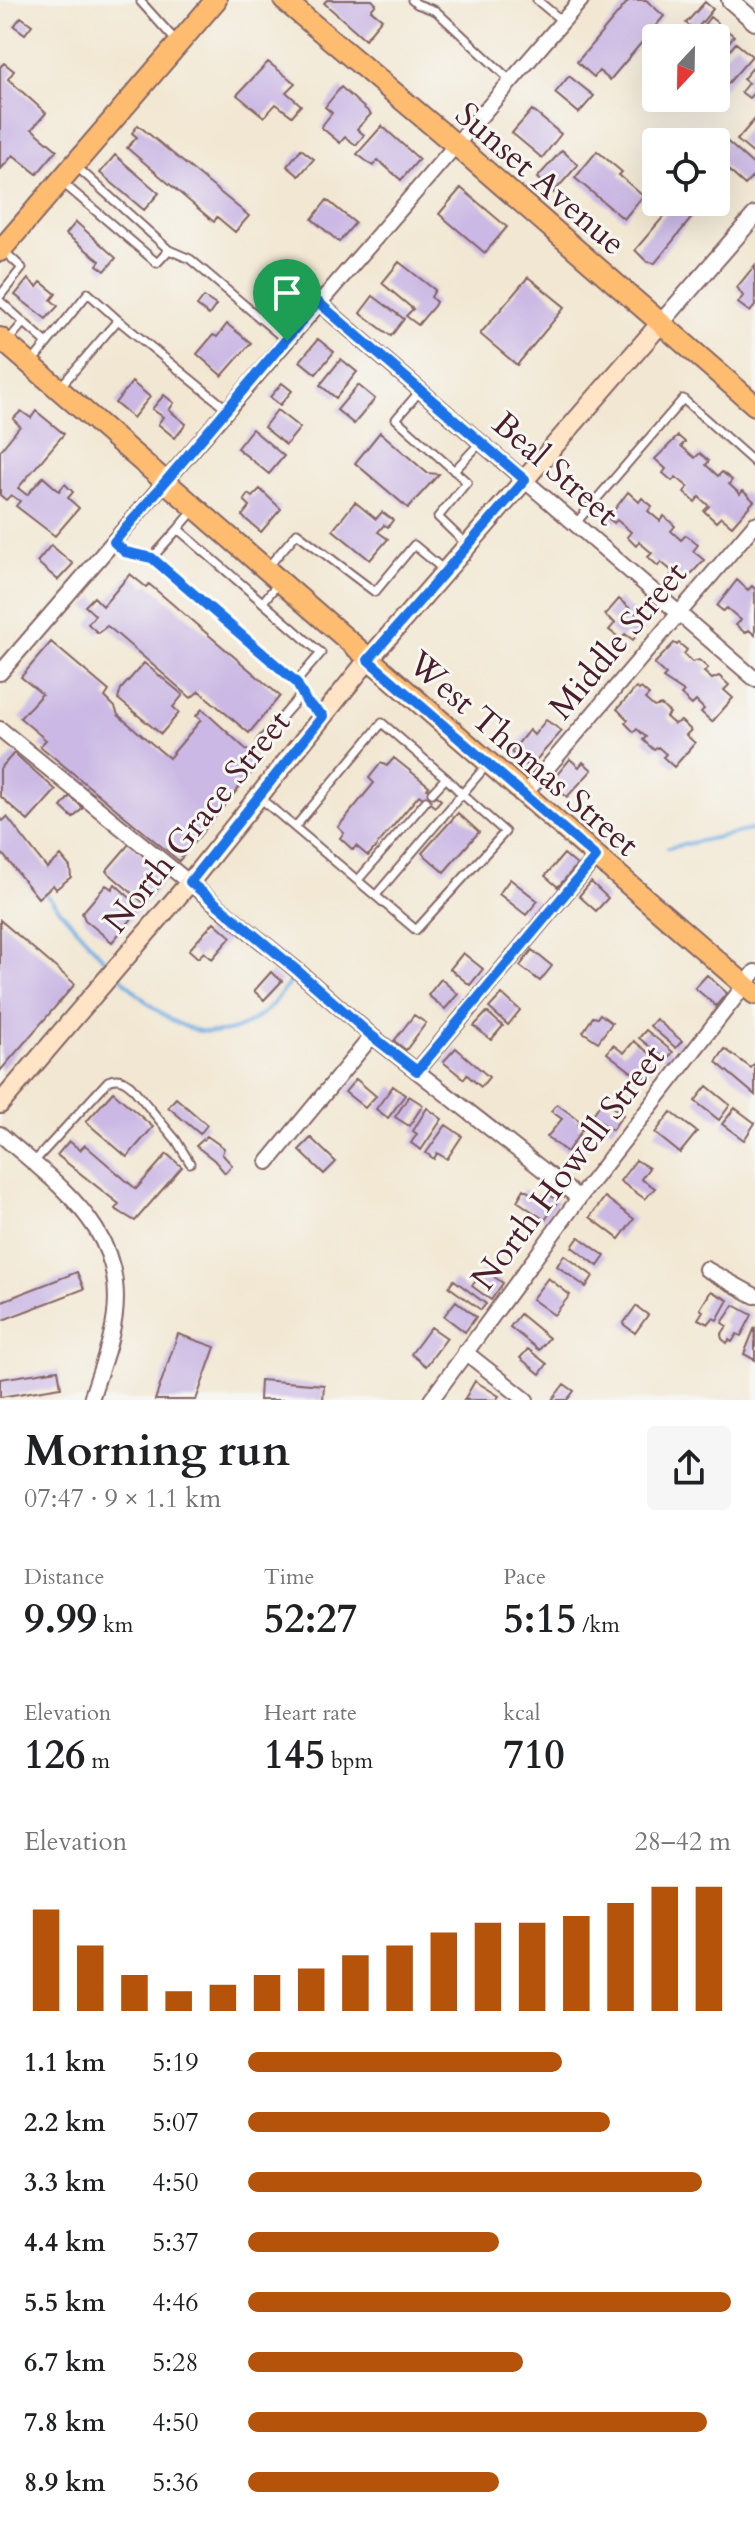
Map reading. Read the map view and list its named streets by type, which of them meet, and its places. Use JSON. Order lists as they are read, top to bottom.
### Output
{
  "streets": {
    "main road": ["Sunset Avenue", "West Thomas Street", "North Grace Street"],
    "street": ["Beal Street", "Middle Street", "North Howell Street"]
  },
  "crossings": [
    ["Sunset Avenue", "North Grace Street"],
    ["Beal Street", "Middle Street"],
    ["Beal Street", "North Grace Street"],
    ["Middle Street", "West Thomas Street"],
    ["West Thomas Street", "North Grace Street"],
    ["West Thomas Street", "North Howell Street"]
  ],
  "north": "bottom",
  "page": {
    "heading": ["Morning run", "07:47 · 9 × 1.1 km"],
    "stats": [
      ["Distance", "9.99 km"],
      ["Time", "52:27"],
      ["Pace", "5:15 /km"],
      ["Elevation", "126 m"],
      ["Heart rate", "145 bpm"],
      ["kcal", "710"]
    ],
    "chart": ["Elevation", "28–42 m"],
    "list": [
      {
        "name": "1.1 km",
        "note": "5:19"
      },
      {
        "name": "2.2 km",
        "note": "5:07"
      },
      {
        "name": "3.3 km",
        "note": "4:50"
      },
      {
        "name": "4.4 km",
        "note": "5:37"
      },
      {
        "name": "5.5 km",
        "note": "4:46"
      },
      {
        "name": "6.7 km",
        "note": "5:28"
      },
      {
        "name": "7.8 km",
        "note": "4:50"
      },
      {
        "name": "8.9 km",
        "note": "5:36"
      }
    ]
  }
}
